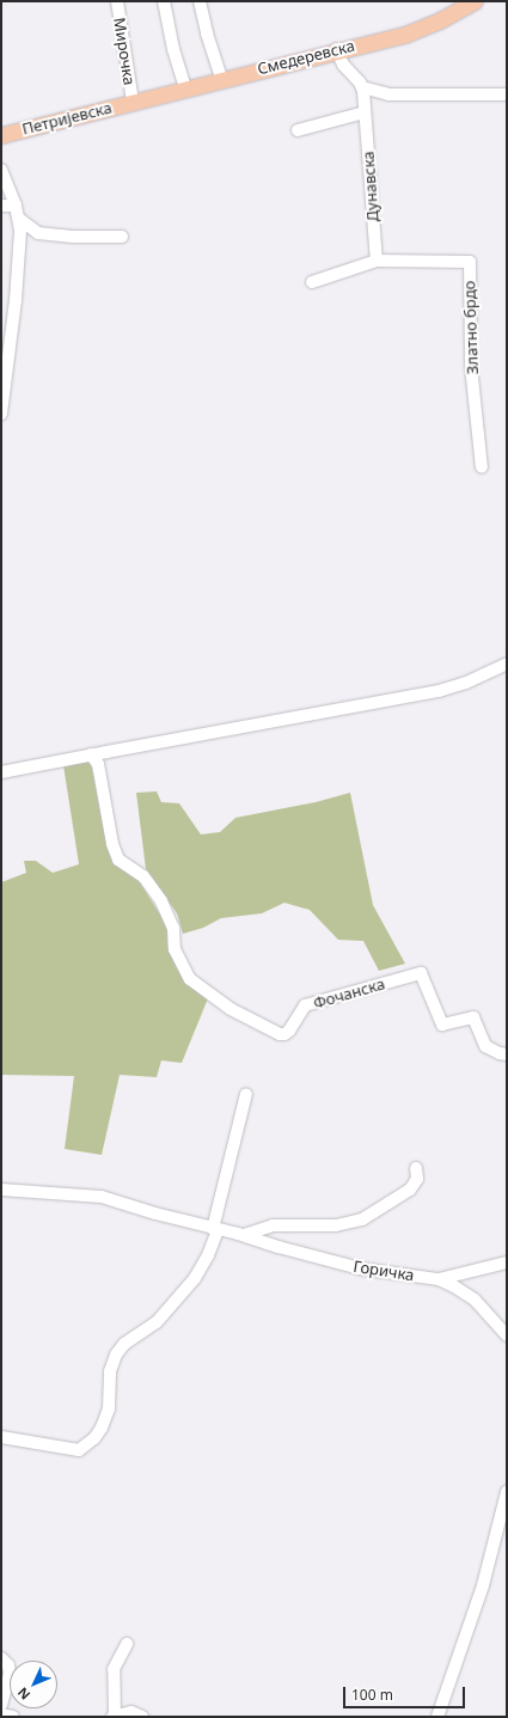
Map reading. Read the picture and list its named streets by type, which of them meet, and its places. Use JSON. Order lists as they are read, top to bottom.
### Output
{
  "streets": {
    "main road": ["Смедеревска", "Петријевска"],
    "street": [
      "Мирочка",
      "Дунавска",
      "Златно брдо",
      "Фочанска",
      "Горичка"
    ]
  },
  "crossings": [
    ["Мирочка", "Смедеревска"],
    ["Мирочка", "Петријевска"],
    ["Смедеревска", "Петријевска"],
    ["Дунавска", "Златно брдо"]
  ],
  "scale_bar": "100 m",
  "north": "bottom left"
}
